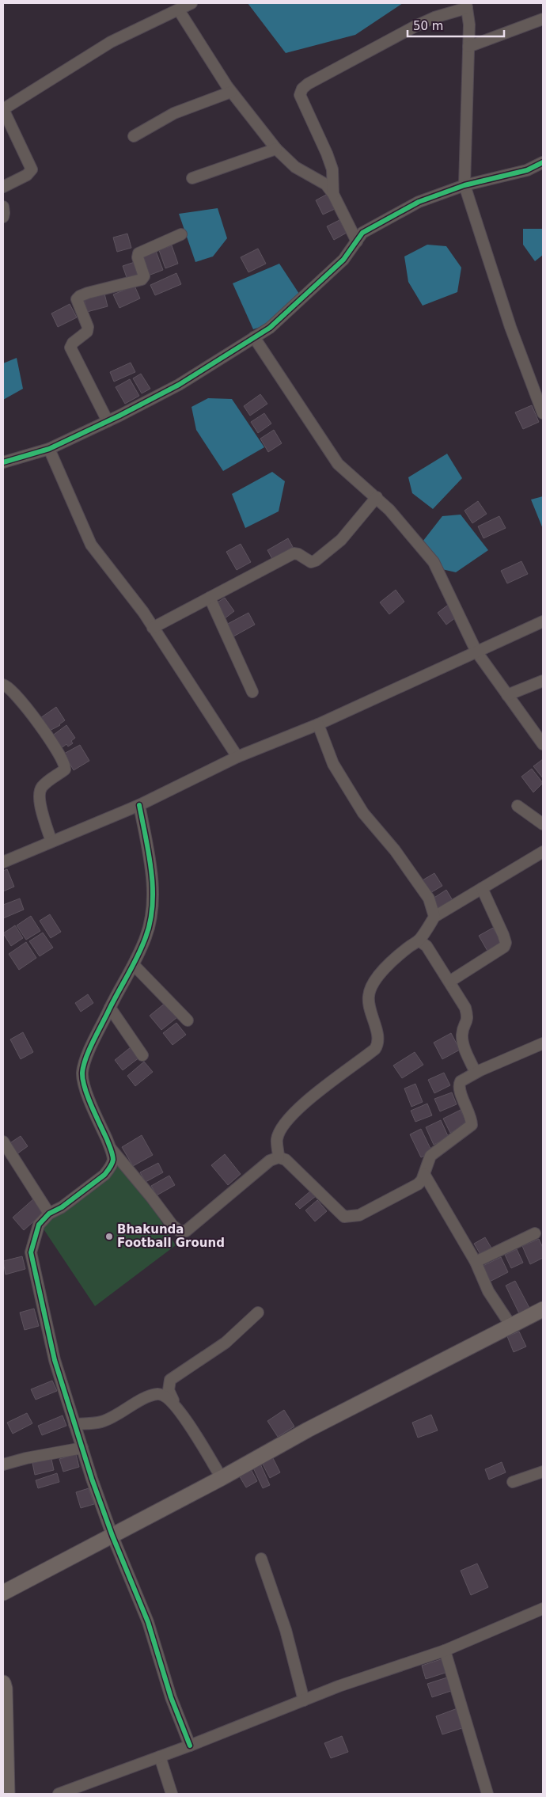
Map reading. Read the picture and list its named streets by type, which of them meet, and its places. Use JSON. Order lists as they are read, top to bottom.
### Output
{
  "places": ["Bhakunda Football Ground"],
  "scale_bar": "50 m"
}
